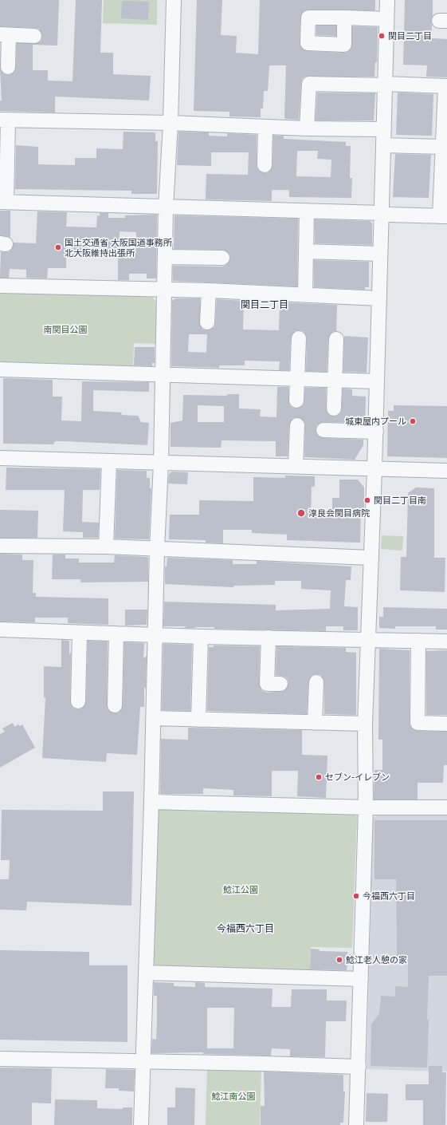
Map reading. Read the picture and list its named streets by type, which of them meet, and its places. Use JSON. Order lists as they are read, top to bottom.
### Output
{
  "districts": ["関目二丁目", "今福西六丁目"],
  "parks": ["南関目公園", "鯰江公園", "鯰江南公園"],
  "places": [
    "関目二丁目",
    "国土交通省 大阪国道事務所 北大阪維持出張所",
    "城東屋内プール",
    "関目二丁目南",
    "淳良会関目病院",
    "セブン-イレブン",
    "今福西六丁目",
    "鯰江老人憩の家"
  ]
}
